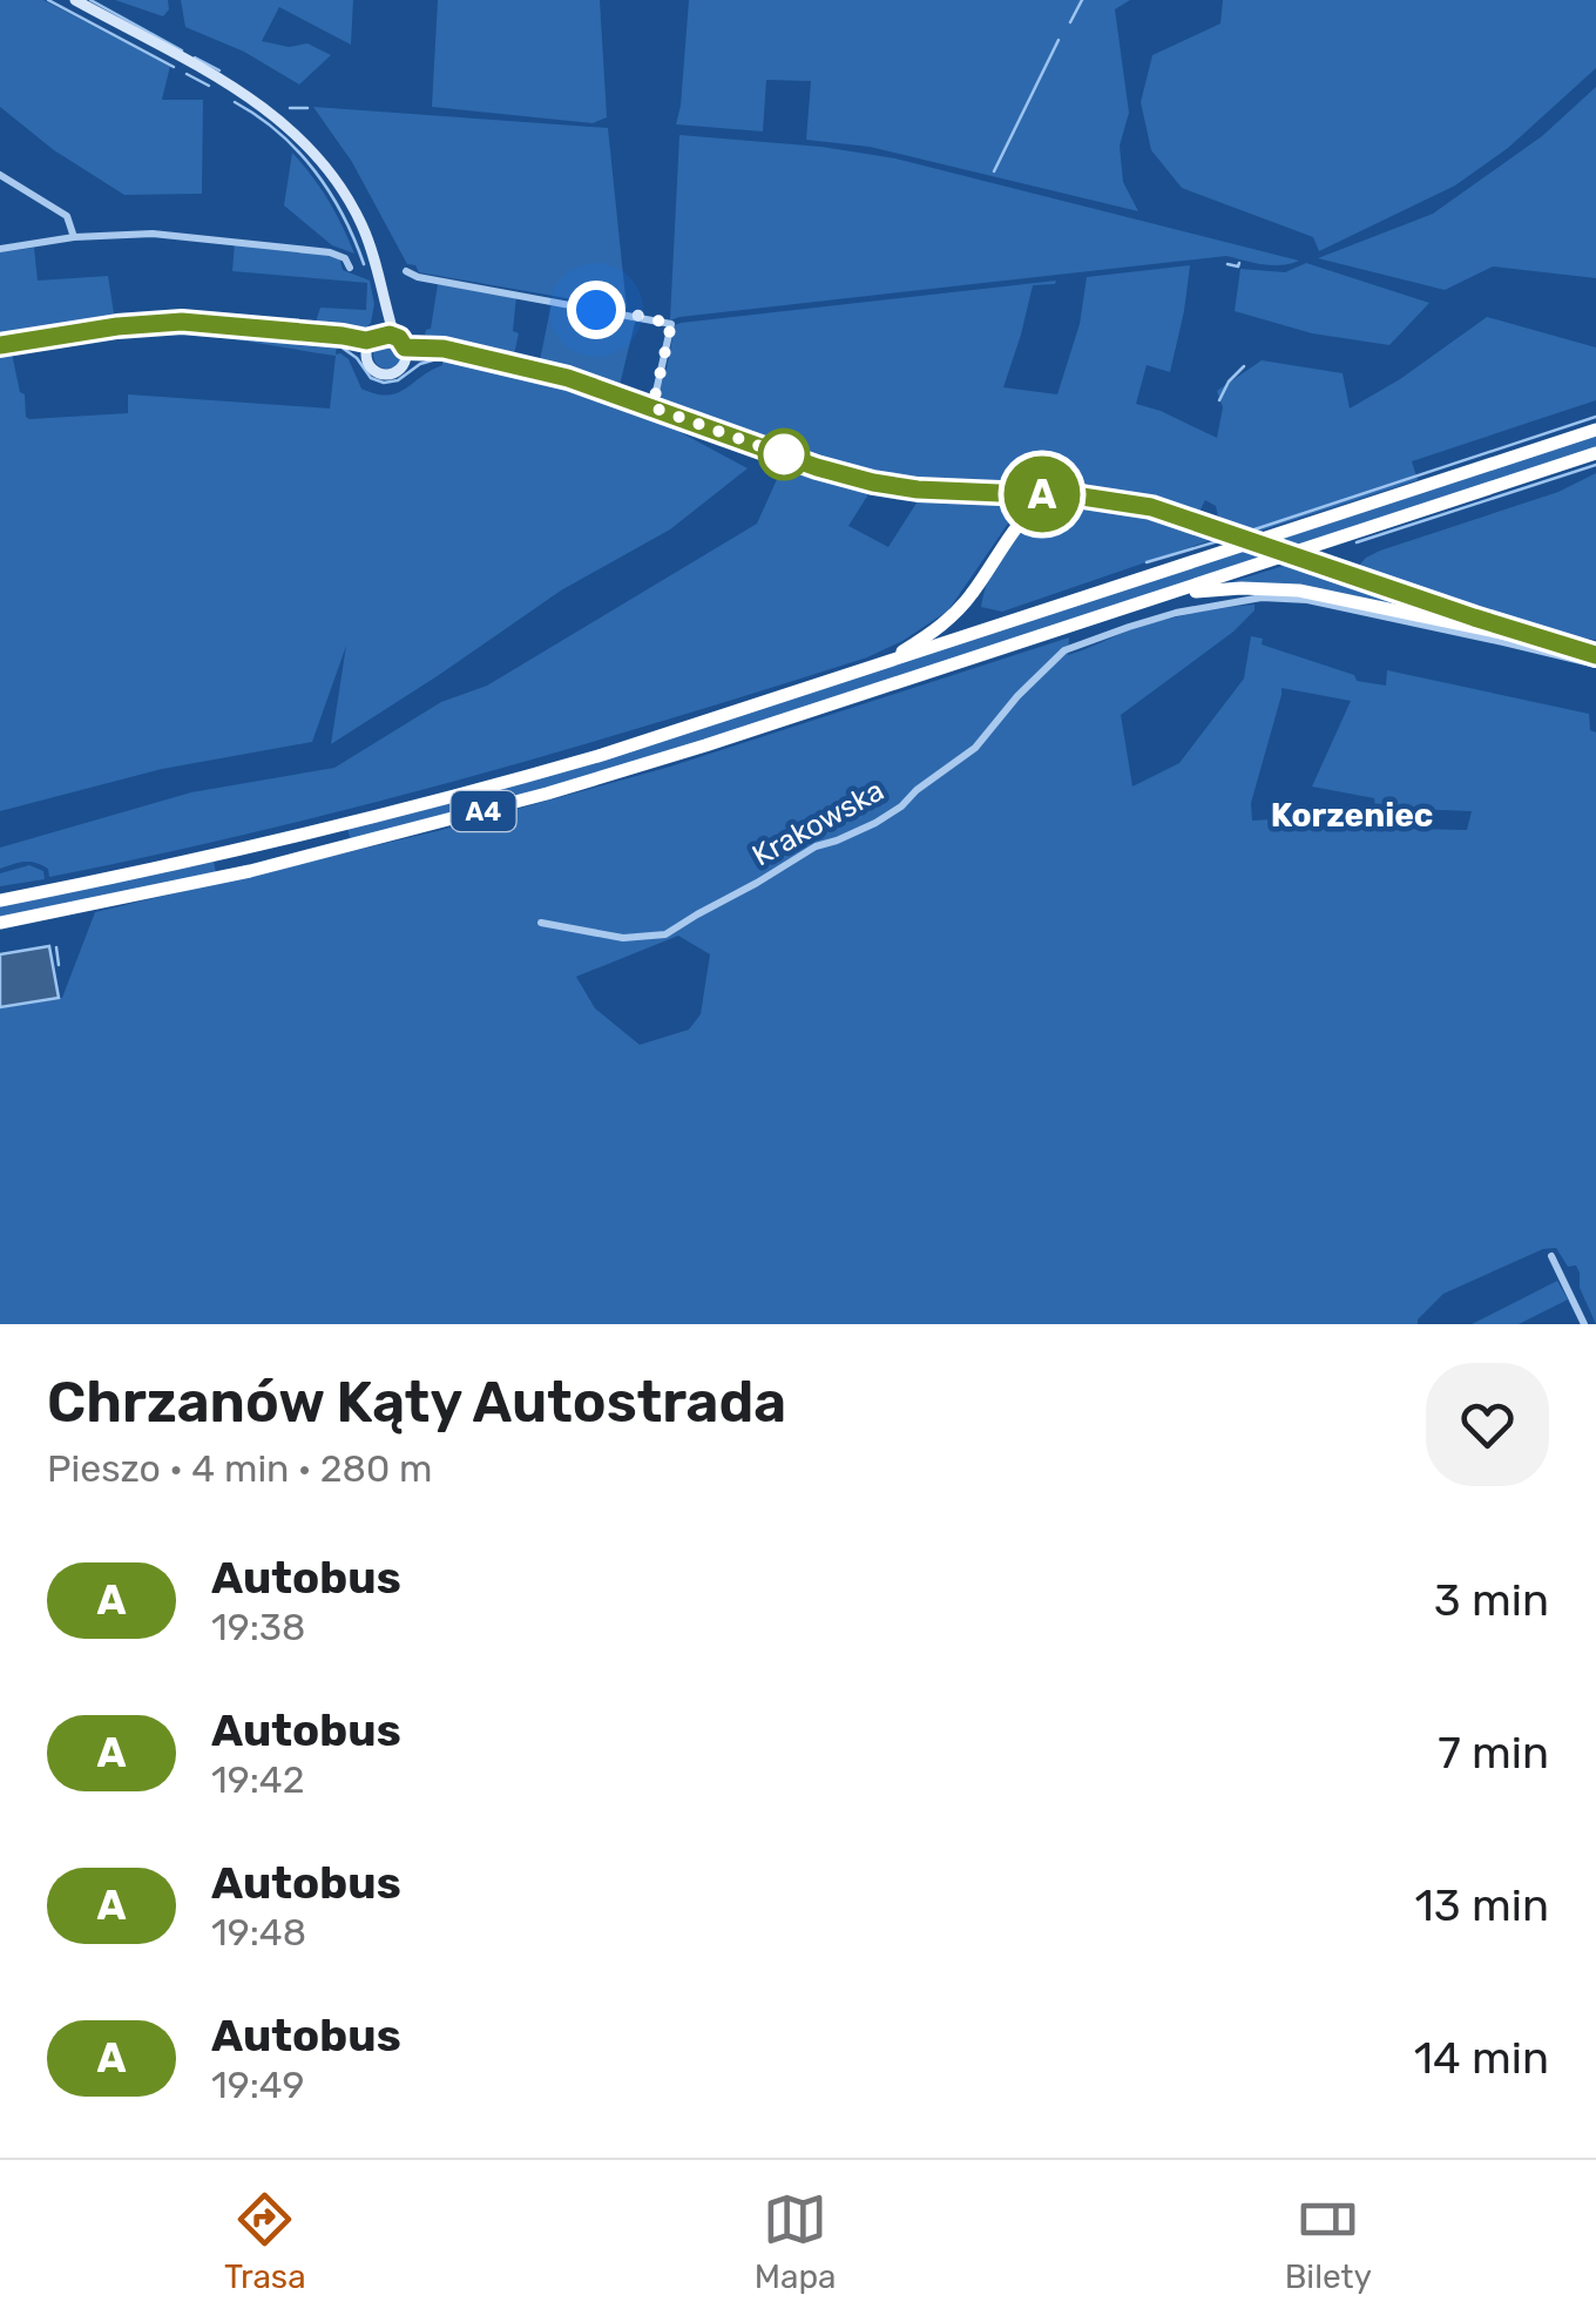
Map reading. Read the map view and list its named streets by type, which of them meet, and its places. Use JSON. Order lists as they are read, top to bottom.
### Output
{
  "streets": {
    "highway": ["A4"],
    "street": ["Krakowska"]
  },
  "districts": ["Korzeniec"],
  "lines": ["bus line A"],
  "page": {
    "on_map": "A",
    "heading": ["Chrzanów Kąty Autostrada", "Pieszo · 4 min · 280 m"],
    "list": [
      {
        "mark": "A",
        "name": "Autobus",
        "note": "19:38",
        "value": "3 min"
      },
      {
        "mark": "A",
        "name": "Autobus",
        "note": "19:42",
        "value": "7 min"
      },
      {
        "mark": "A",
        "name": "Autobus",
        "note": "19:48",
        "value": "13 min"
      },
      {
        "mark": "A",
        "name": "Autobus",
        "note": "19:49",
        "value": "14 min"
      }
    ],
    "tabs": ["Trasa", "Mapa", "Bilety"]
  }
}
